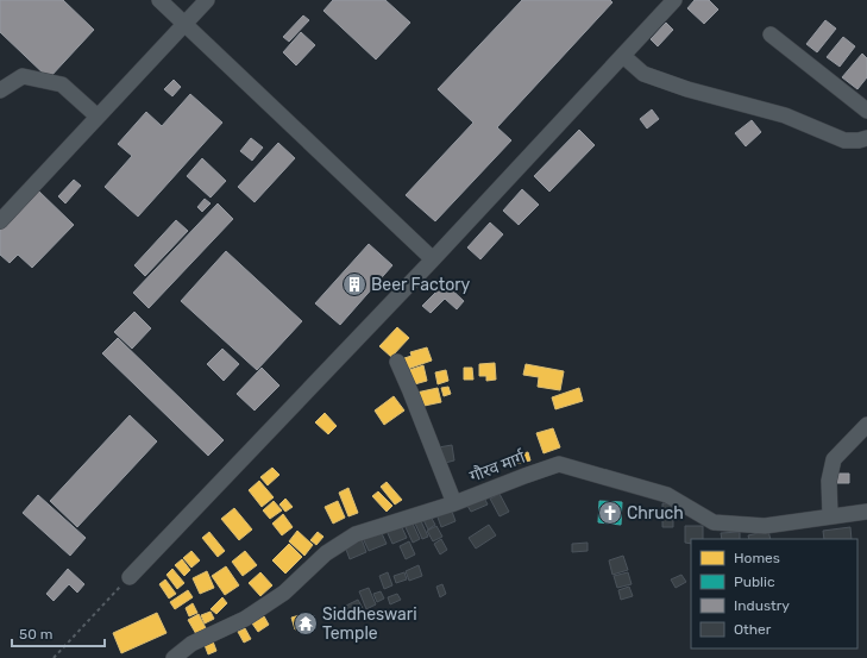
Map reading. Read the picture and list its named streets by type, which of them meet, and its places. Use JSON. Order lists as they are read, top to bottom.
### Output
{
  "streets": {
    "street": ["गौरव मार्ग"]
  },
  "places": {
    "building": ["Beer Factory"],
    "church": ["Chruch"],
    "temple": ["Siddheswari Temple"]
  },
  "legend": [
    "Homes",
    "Public",
    "Industry",
    "Other"
  ],
  "scale_bar": "50 m"
}
